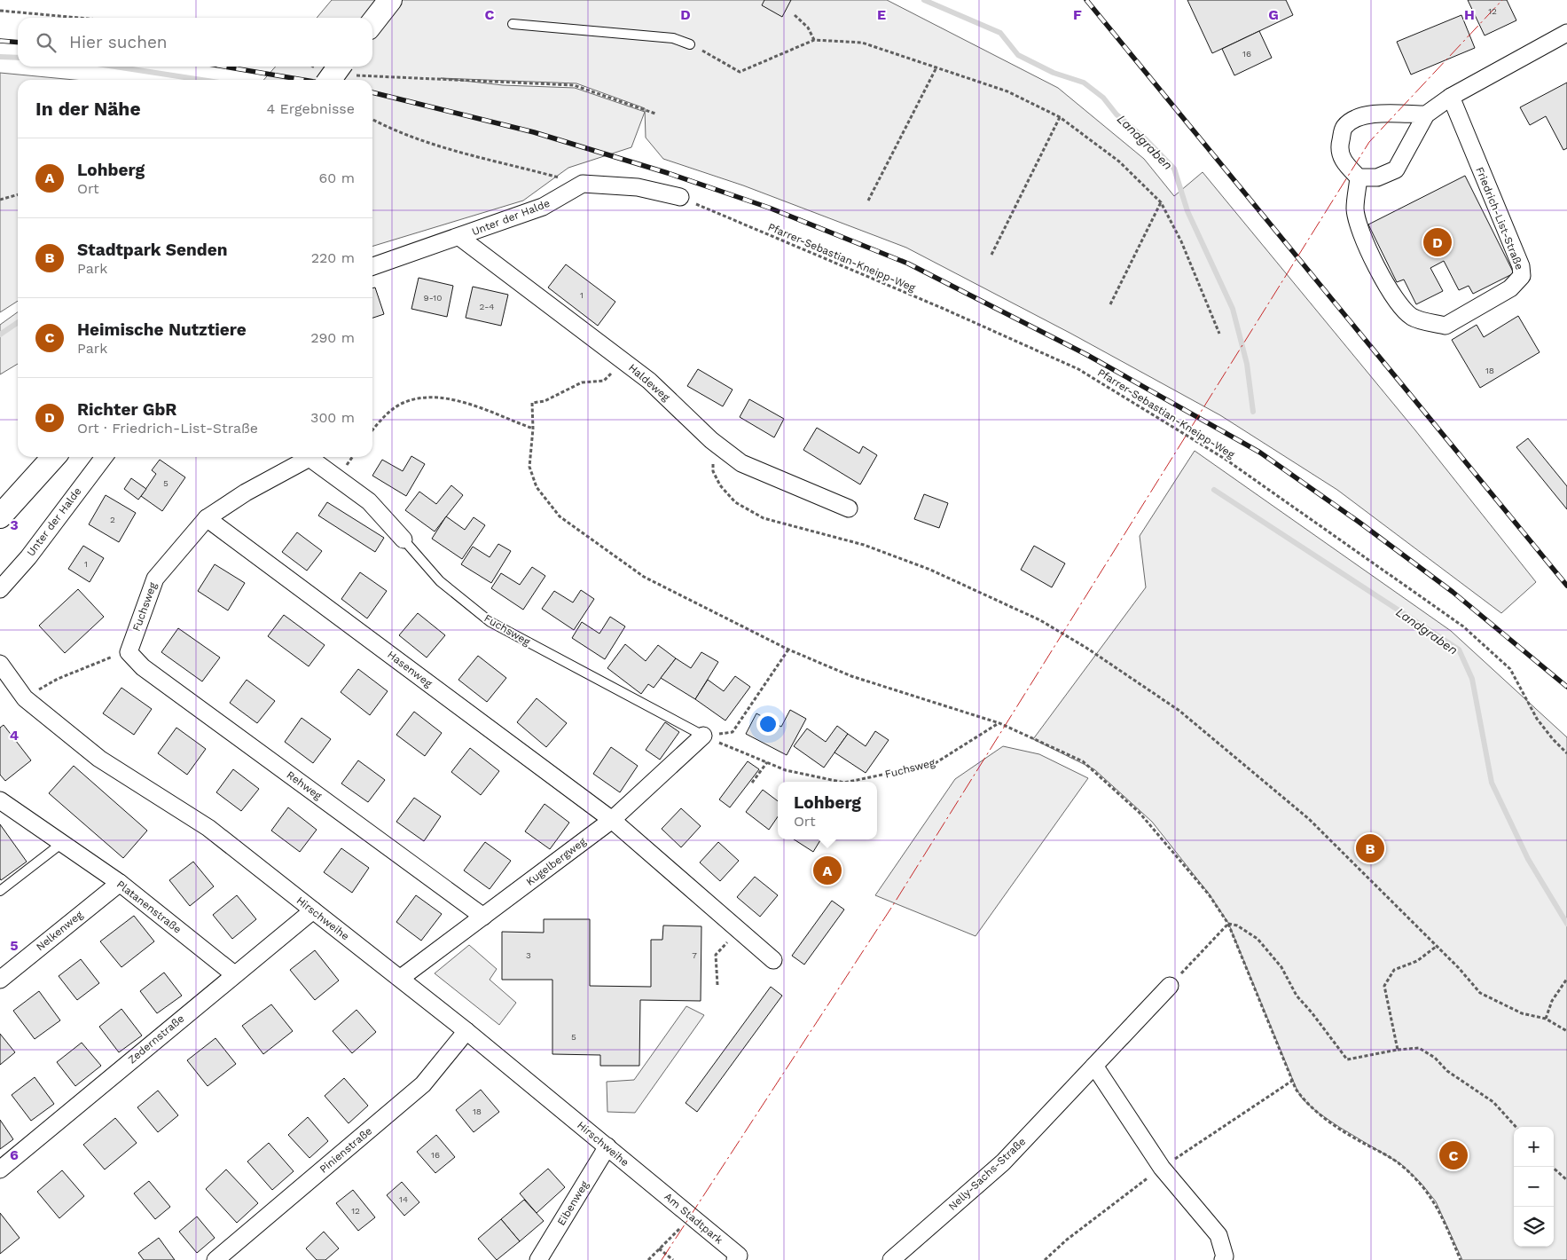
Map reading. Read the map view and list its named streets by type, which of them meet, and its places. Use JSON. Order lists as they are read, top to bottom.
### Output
{
  "streets": {
    "street": [
      "Unter der Halde",
      "Friedrich-List-Straße",
      "Haldeweg",
      "Fuchsweg",
      "Hasenweg",
      "Rehweg",
      "Kugelbergweg",
      "Platanenstraße",
      "Hirschweihe",
      "Nelkenweg",
      "Zedernstraße",
      "Pinienstraße",
      "Nelly-Sachs-Straße",
      "Eibenweg",
      "Am Stadtpark"
    ],
    "path": ["Pfarrer-Sebastian-Kneipp-Weg"]
  },
  "crossings": [
    ["Unter der Halde", "Haldeweg"],
    ["Fuchsweg", "Hasenweg"],
    ["Fuchsweg", "Rehweg"],
    ["Fuchsweg", "Kugelbergweg"],
    ["Hasenweg", "Kugelbergweg"],
    ["Rehweg", "Kugelbergweg"],
    ["Kugelbergweg", "Hirschweihe"],
    ["Platanenstraße", "Nelkenweg"],
    ["Platanenstraße", "Zedernstraße"],
    ["Hirschweihe", "Zedernstraße"],
    ["Hirschweihe", "Pinienstraße"],
    ["Hirschweihe", "Eibenweg"],
    ["Hirschweihe", "Am Stadtpark"]
  ],
  "water": ["Landgraben"],
  "house_numbers": [
    "12",
    "16",
    "1",
    "9-10",
    "2-4",
    "18",
    "5",
    "2",
    "1",
    "3",
    "7",
    "5",
    "18",
    "16",
    "14",
    "12"
  ],
  "page": {
    "search": "Hier suchen",
    "heading": ["In der Nähe", "4 Ergebnisse"],
    "list": [
      {
        "mark": "A",
        "name": "Lohberg",
        "note": "Ort",
        "value": "60 m"
      },
      {
        "mark": "B",
        "name": "Stadtpark Senden",
        "note": "Park",
        "value": "220 m"
      },
      {
        "mark": "C",
        "name": "Heimische Nutztiere",
        "note": "Park",
        "value": "290 m"
      },
      {
        "mark": "D",
        "name": "Richter GbR",
        "note": "Ort · Friedrich-List-Straße",
        "value": "300 m"
      }
    ],
    "pins": [
      "D",
      "B",
      "A",
      "C"
    ],
    "popup": ["Lohberg", "Ort"],
    "map_buttons": ["+", "−"]
  },
  "grid": {
    "columns": [
      "C",
      "D",
      "E",
      "F",
      "G",
      "H"
    ],
    "rows": [
      "3",
      "4",
      "5",
      "6"
    ]
  }
}
